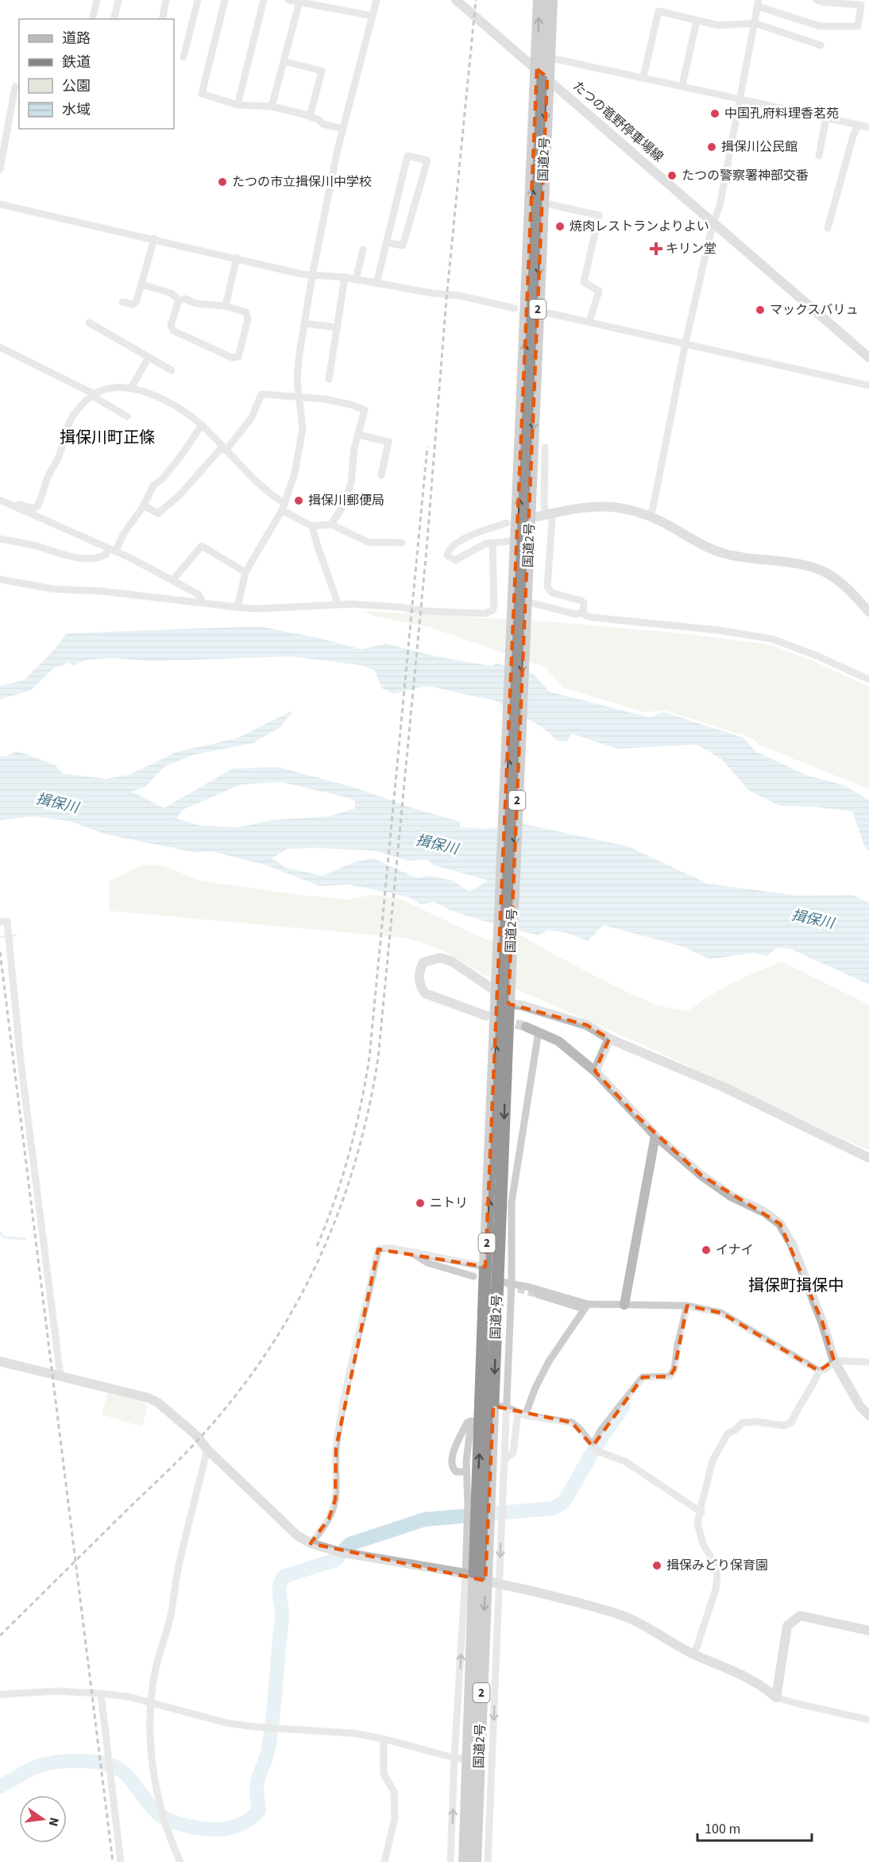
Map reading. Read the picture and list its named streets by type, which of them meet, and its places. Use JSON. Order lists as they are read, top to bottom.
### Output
{
  "streets": {
    "highway": ["国道2号", "2"],
    "street": ["たつの竜野停車場線"]
  },
  "crossings": [
    ["たつの竜野停車場線", "国道2号"]
  ],
  "districts": ["揖保川町正條", "揖保町揖保中"],
  "water": ["揖保川"],
  "places": {
    "other": [
      "中国孔府料理香茗苑",
      "揖保川公民館",
      "たつの警察署神部交番",
      "たつの市立揖保川中学校",
      "焼肉レストランよりよい",
      "マックスバリュ",
      "揖保川郵便局",
      "ニトリ",
      "イナイ",
      "揖保みどり保育園"
    ],
    "health": ["キリン堂"]
  },
  "legend": [
    "道路",
    "鉄道",
    "公園",
    "水域"
  ],
  "scale_bar": "100 m",
  "north": "right"
}
